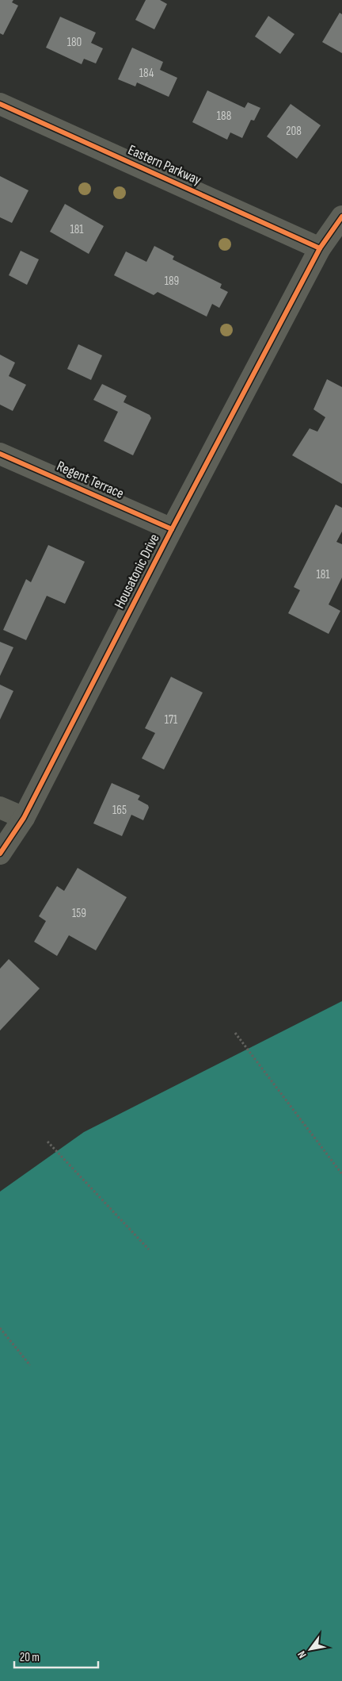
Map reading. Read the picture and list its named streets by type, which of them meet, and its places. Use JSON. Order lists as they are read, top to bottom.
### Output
{
  "streets": {
    "street": ["Eastern Parkway", "Regent Terrace", "Housatonic Drive"]
  },
  "crossings": [
    ["Eastern Parkway", "Housatonic Drive"],
    ["Regent Terrace", "Housatonic Drive"]
  ],
  "house_numbers": [
    "180",
    "184",
    "188",
    "208",
    "181",
    "189",
    "181",
    "171",
    "165",
    "159"
  ],
  "scale_bar": "20 m",
  "north": "bottom left"
}
